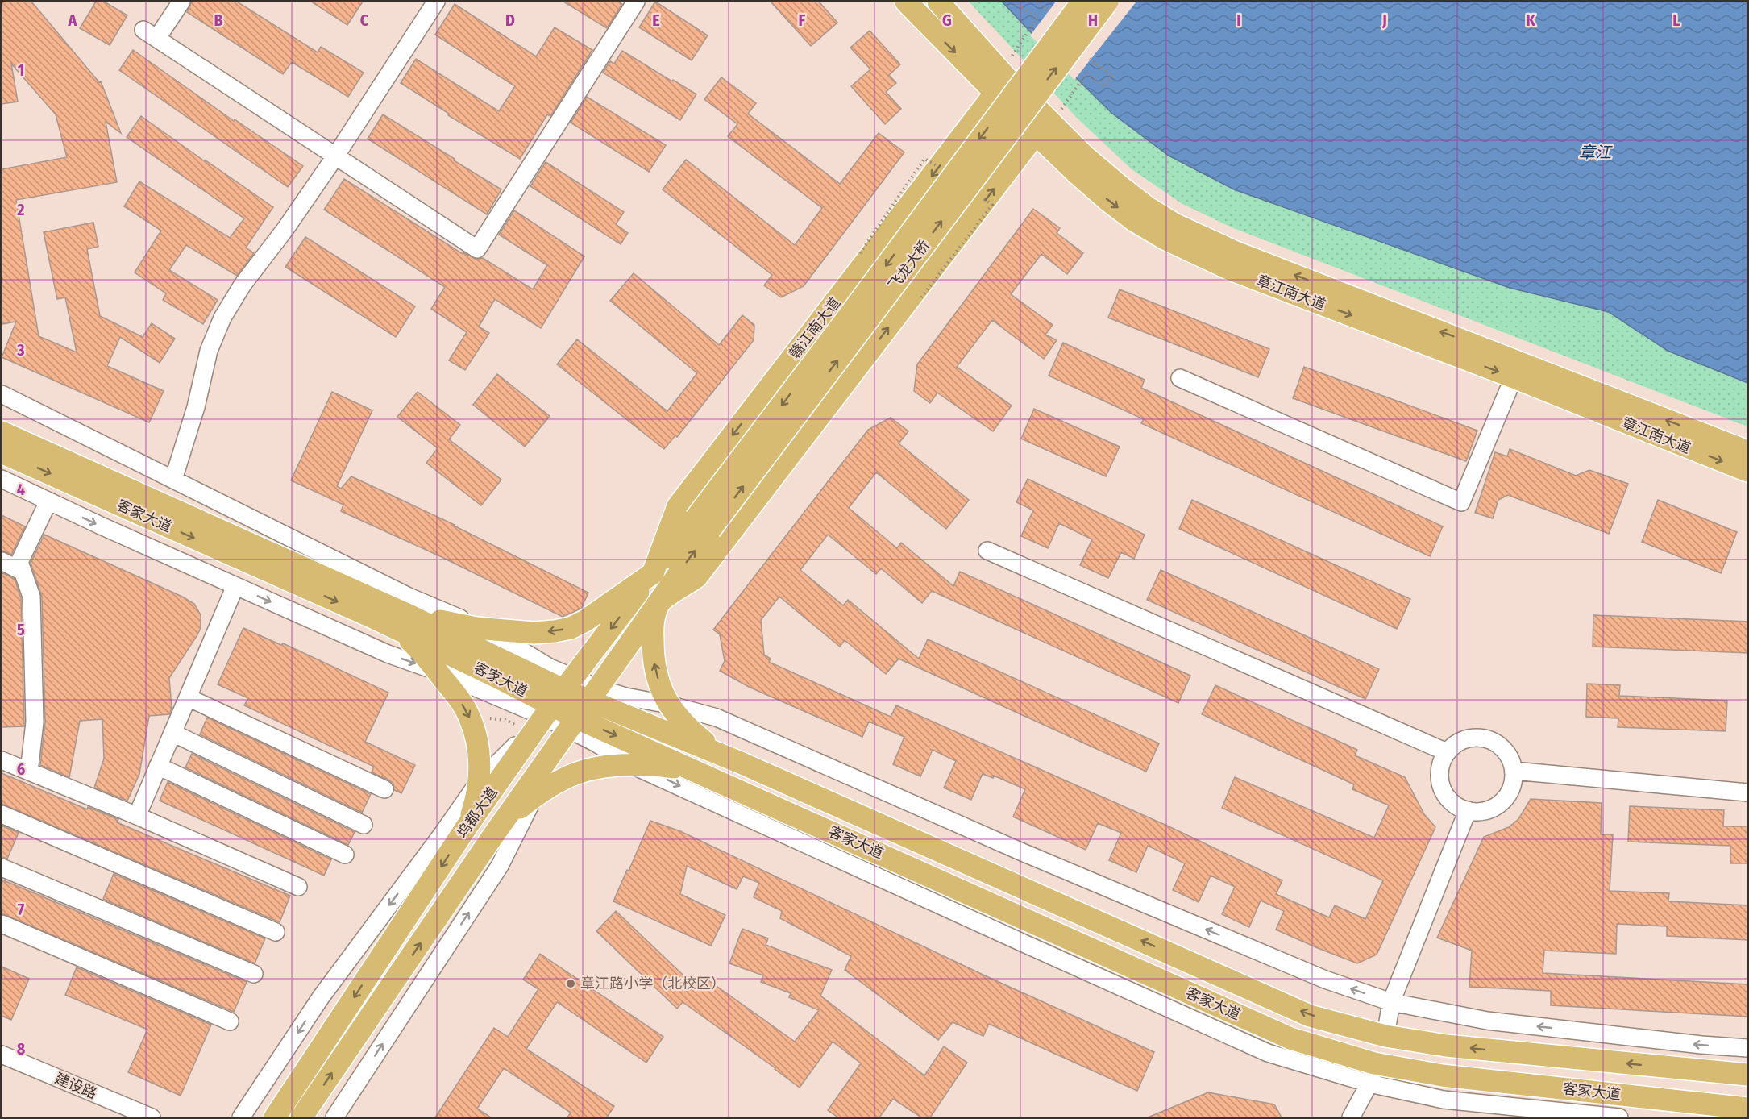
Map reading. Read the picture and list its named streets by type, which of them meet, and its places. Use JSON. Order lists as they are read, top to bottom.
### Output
{
  "streets": {
    "main road": [
      "飞龙大桥",
      "章江南大道",
      "赣江南大道",
      "客家大道",
      "坞都大道"
    ],
    "street": ["建设路"]
  },
  "crossings": [
    ["飞龙大桥", "坞都大道"],
    ["章江南大道", "赣江南大道"],
    ["赣江南大道", "坞都大道"],
    ["客家大道", "坞都大道"]
  ],
  "water": ["章江"],
  "places": ["章江路小学（北校区）"],
  "grid": {
    "columns": [
      "A",
      "B",
      "C",
      "D",
      "E",
      "F",
      "G",
      "H",
      "I",
      "J",
      "K",
      "L"
    ],
    "rows": [
      "1",
      "2",
      "3",
      "4",
      "5",
      "6",
      "7",
      "8"
    ]
  }
}
